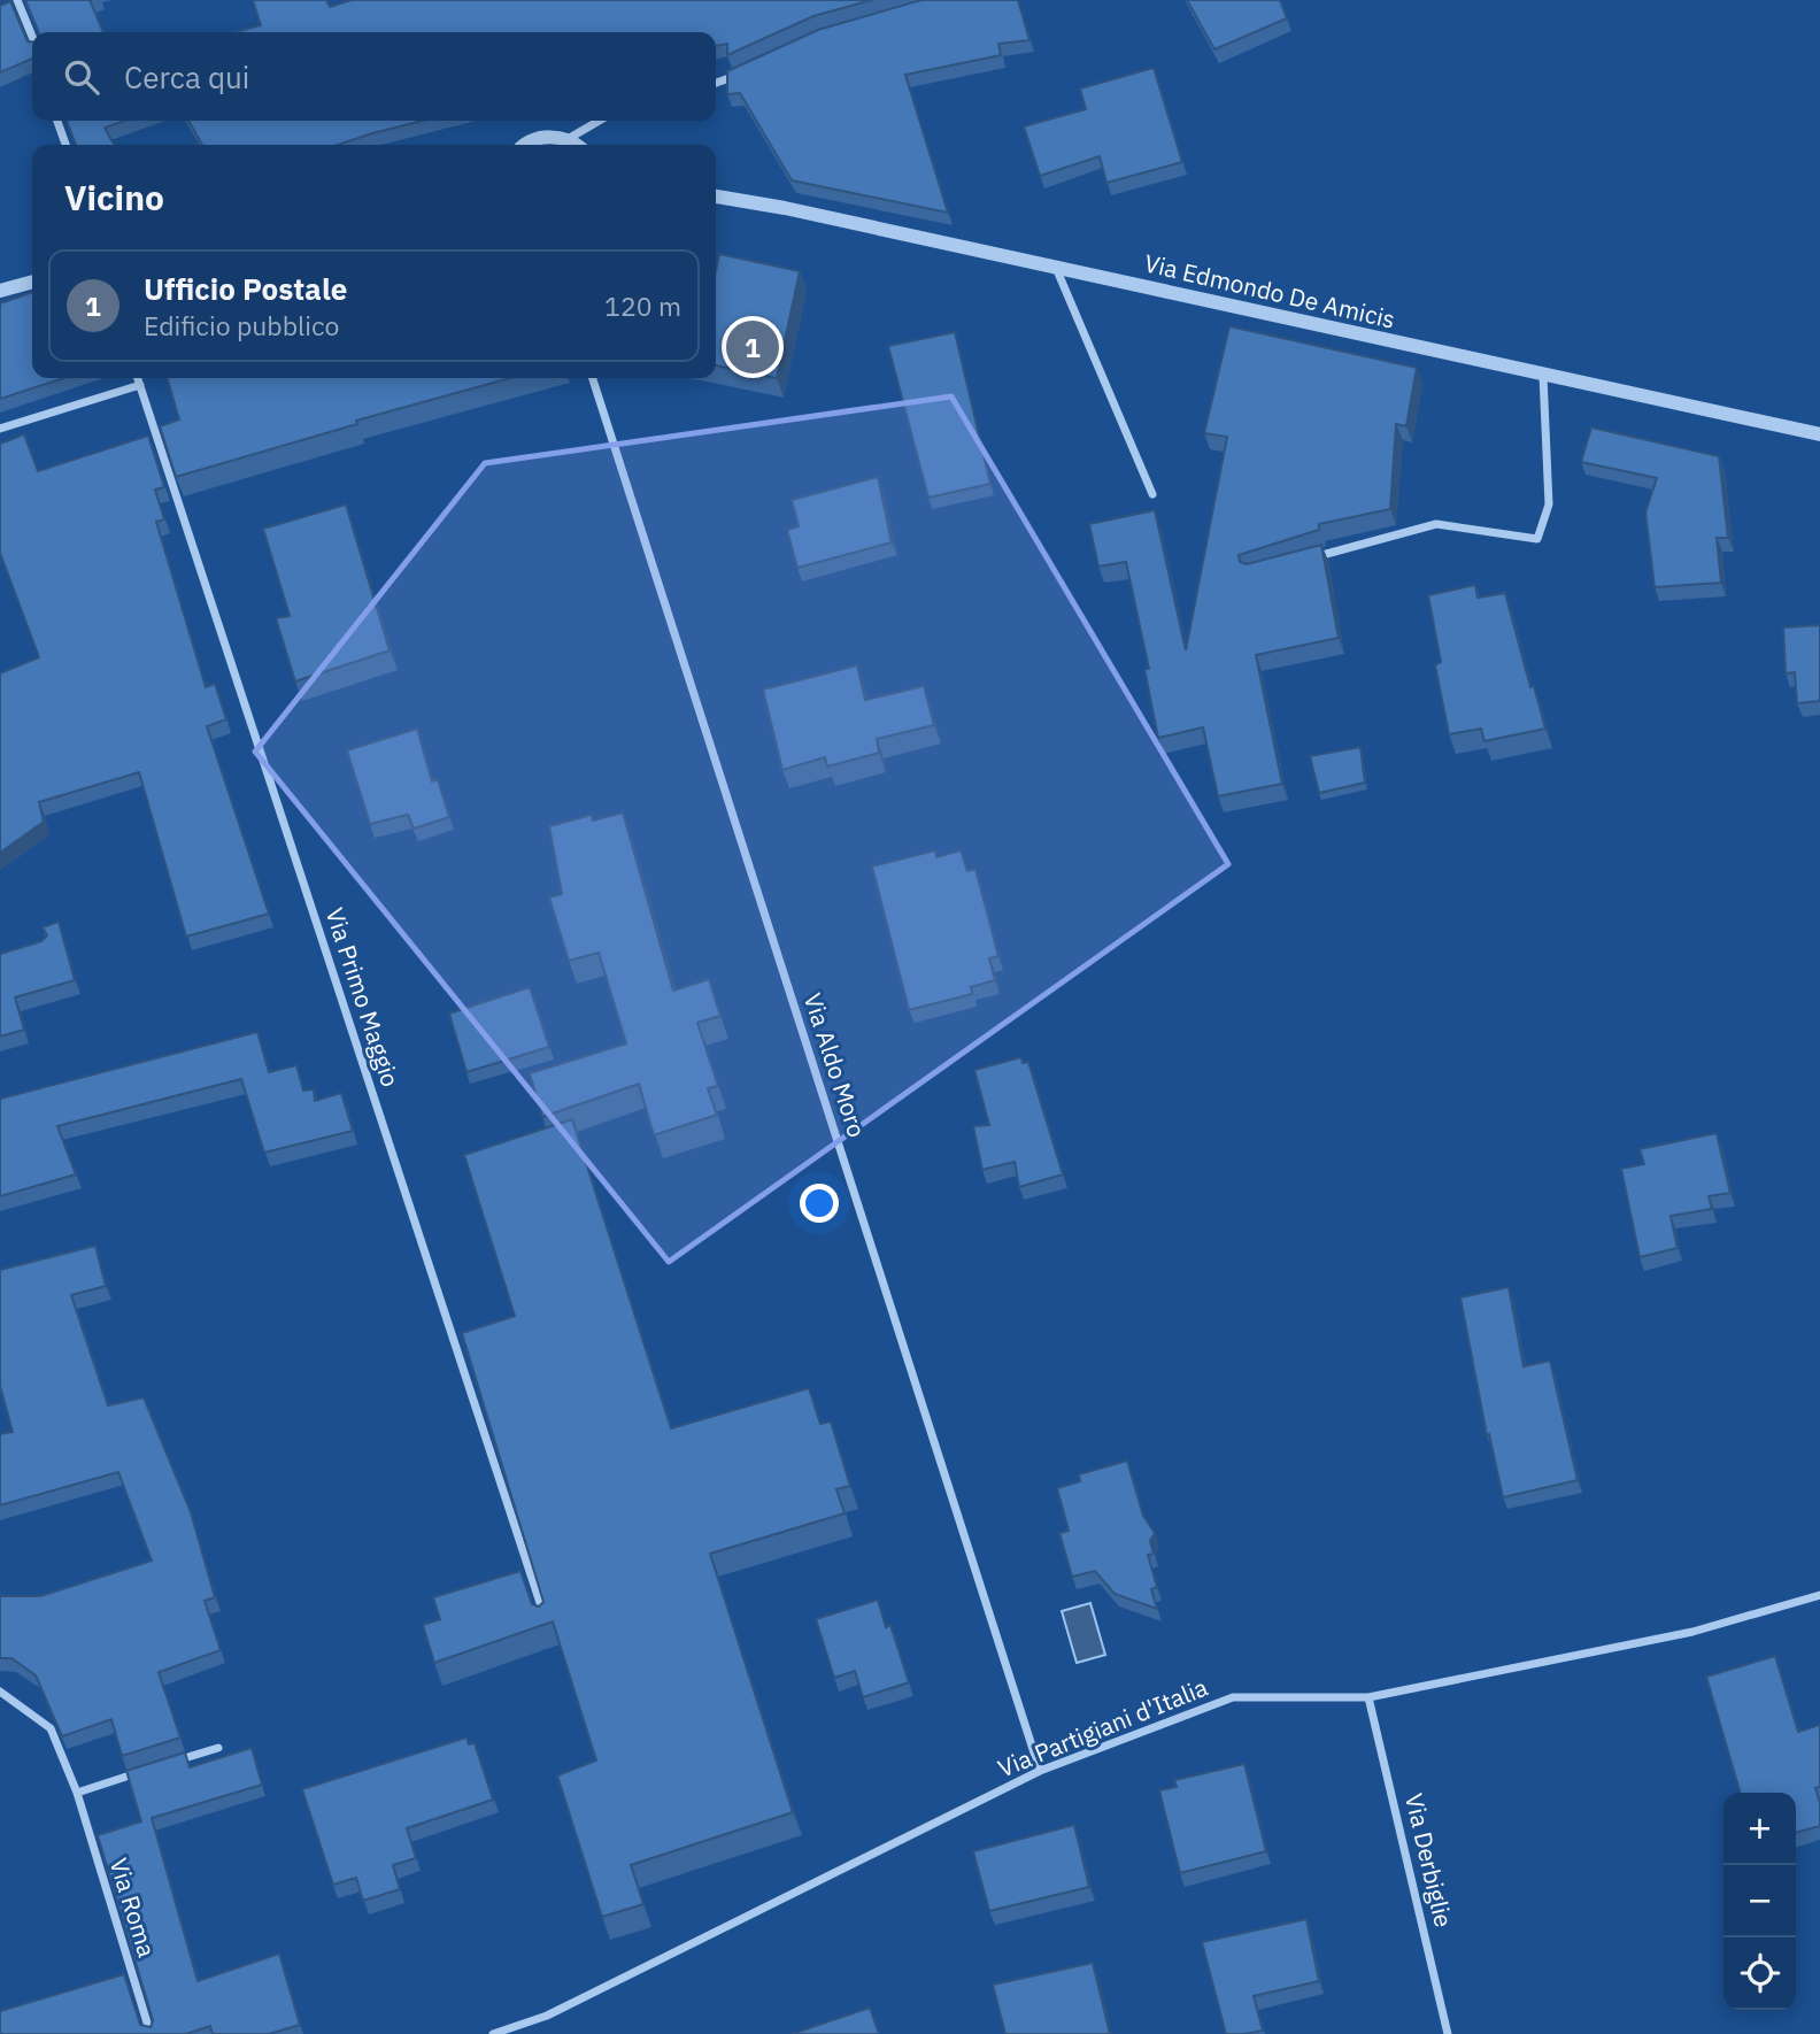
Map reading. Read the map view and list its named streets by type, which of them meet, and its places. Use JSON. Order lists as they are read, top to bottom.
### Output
{
  "streets": {
    "street": [
      "Via Edmondo De Amicis",
      "Via Primo Maggio",
      "Via Aldo Moro",
      "Via Partigiani d'Italia",
      "Via Derbiglie",
      "Via Roma"
    ]
  },
  "crossings": [
    ["Via Aldo Moro", "Via Partigiani d'Italia"],
    ["Via Partigiani d'Italia", "Via Derbiglie"]
  ],
  "page": {
    "search": "Cerca qui",
    "heading": "Vicino",
    "list": [
      {
        "mark": "1",
        "name": "Ufficio Postale",
        "note": "Edificio pubblico",
        "value": "120 m"
      }
    ],
    "pins": "1",
    "map_buttons": ["+", "−"]
  }
}
